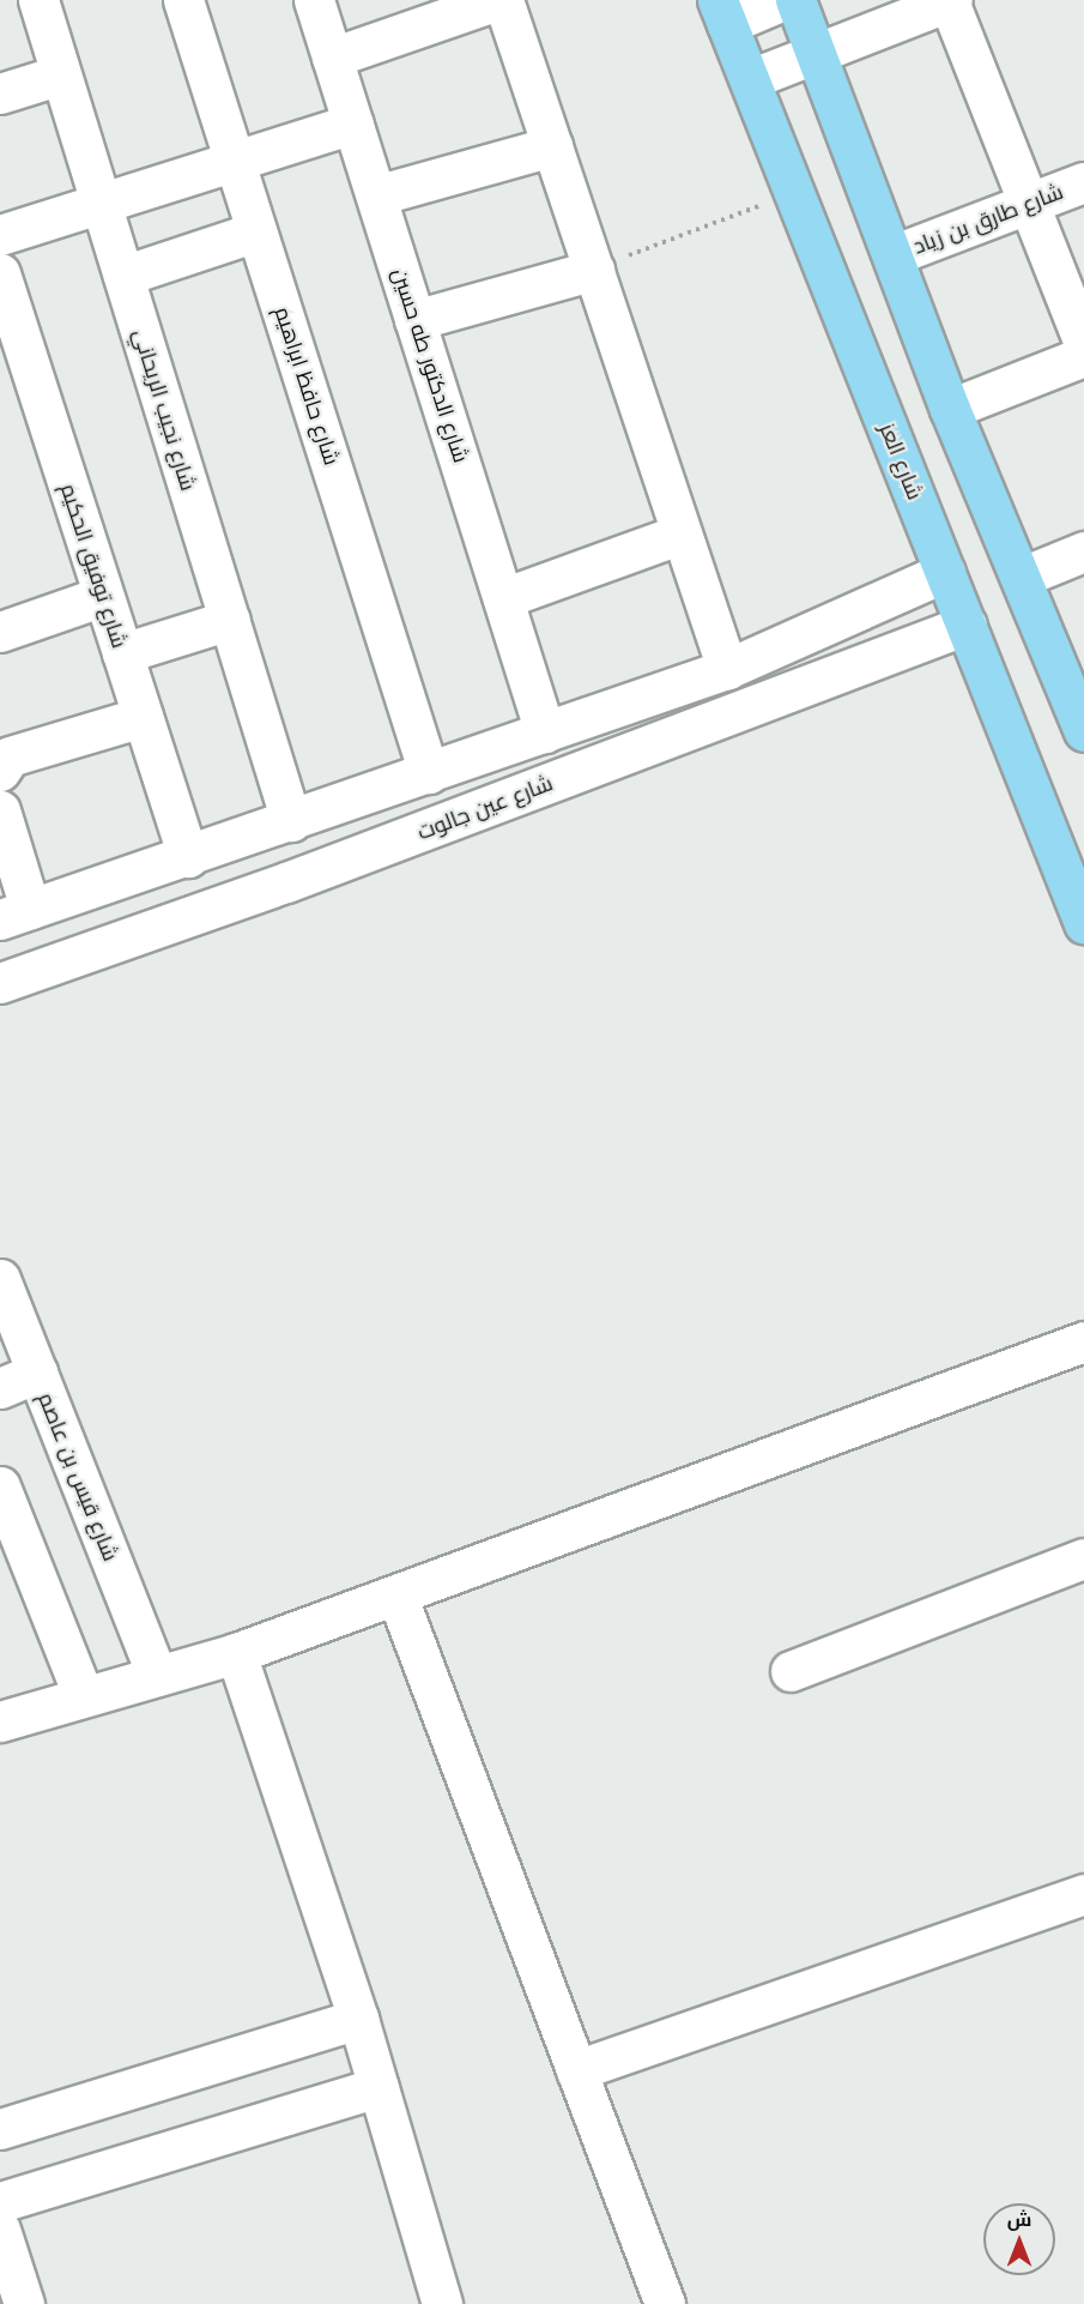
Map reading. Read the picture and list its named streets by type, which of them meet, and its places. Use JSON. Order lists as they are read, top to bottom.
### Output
{
  "streets": {
    "main road": ["شارع العز"],
    "street": [
      "شارع طارق بن زياد",
      "شارع الدكتور طه حسين",
      "شارع حافظ ابراهيم",
      "شارع نجيب الريحاني",
      "شارع توفيق الحكيم",
      "شارع عين جالوت",
      "شارع قيس بن عاصم"
    ]
  },
  "crossings": [
    ["شارع العز", "شارع عين جالوت"]
  ],
  "north": "top"
}
